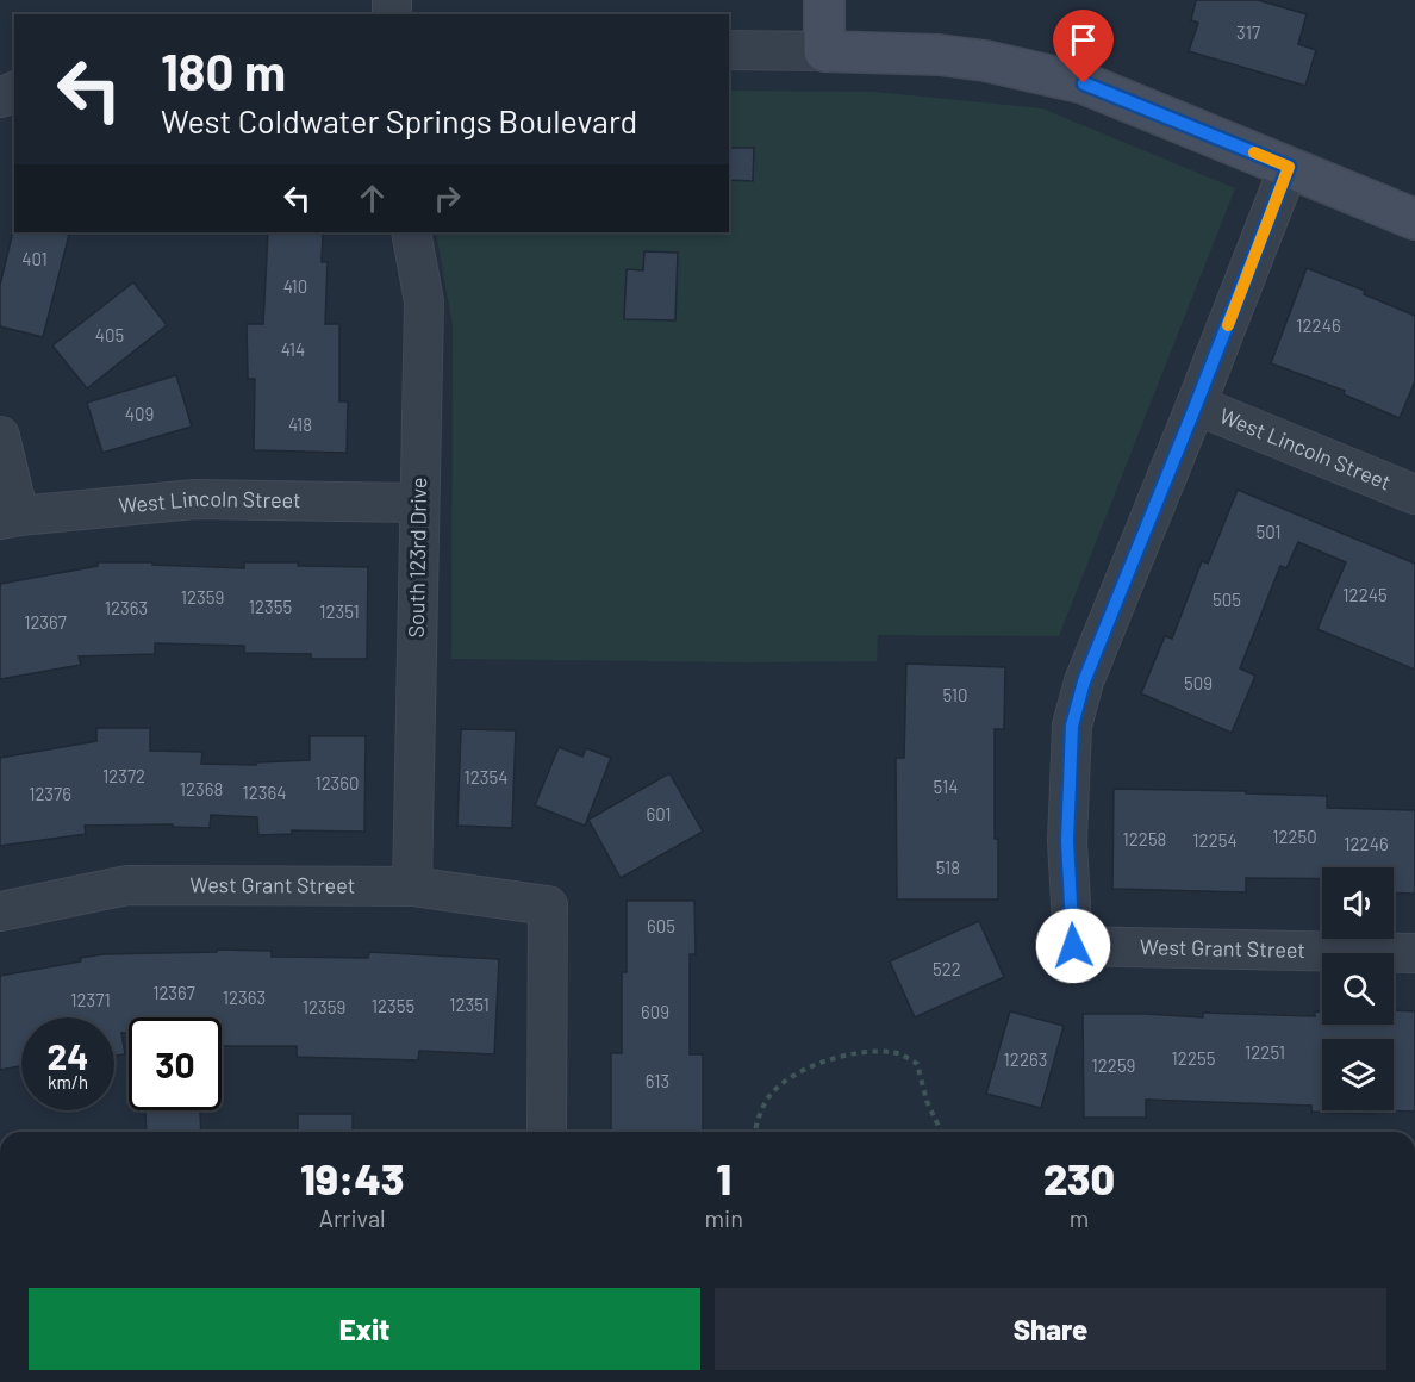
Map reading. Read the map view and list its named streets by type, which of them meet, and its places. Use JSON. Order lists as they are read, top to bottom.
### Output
{
  "streets": {
    "street": ["West Lincoln Street", "South 123rd Drive", "West Grant Street"]
  },
  "crossings": [
    ["West Lincoln Street", "South 123rd Drive"],
    ["West Lincoln Street", "West Grant Street"],
    ["South 123rd Drive", "West Grant Street"]
  ],
  "house_numbers": [
    "317",
    "401",
    "410",
    "12246",
    "405",
    "414",
    "409",
    "418",
    "501",
    "12245",
    "12359",
    "505",
    "12355",
    "12363",
    "12351",
    "12367",
    "509",
    "510",
    "12372",
    "12354",
    "12360",
    "514",
    "12368",
    "12364",
    "12376",
    "601",
    "12250",
    "12258",
    "12254",
    "12246",
    "518",
    "605",
    "522",
    "12367",
    "12363",
    "12371",
    "12351",
    "12355",
    "12359",
    "609",
    "12251",
    "12255",
    "12263",
    "12259",
    "613"
  ],
  "page": {
    "turn": ["180 m", "West Coldwater Springs Boulevard"],
    "speed": "24 km/h",
    "limit": "30",
    "eta": [
      "19:43",
      "Arrival",
      "1",
      "min",
      "230",
      "m"
    ],
    "buttons": ["Exit", "Share"]
  }
}
